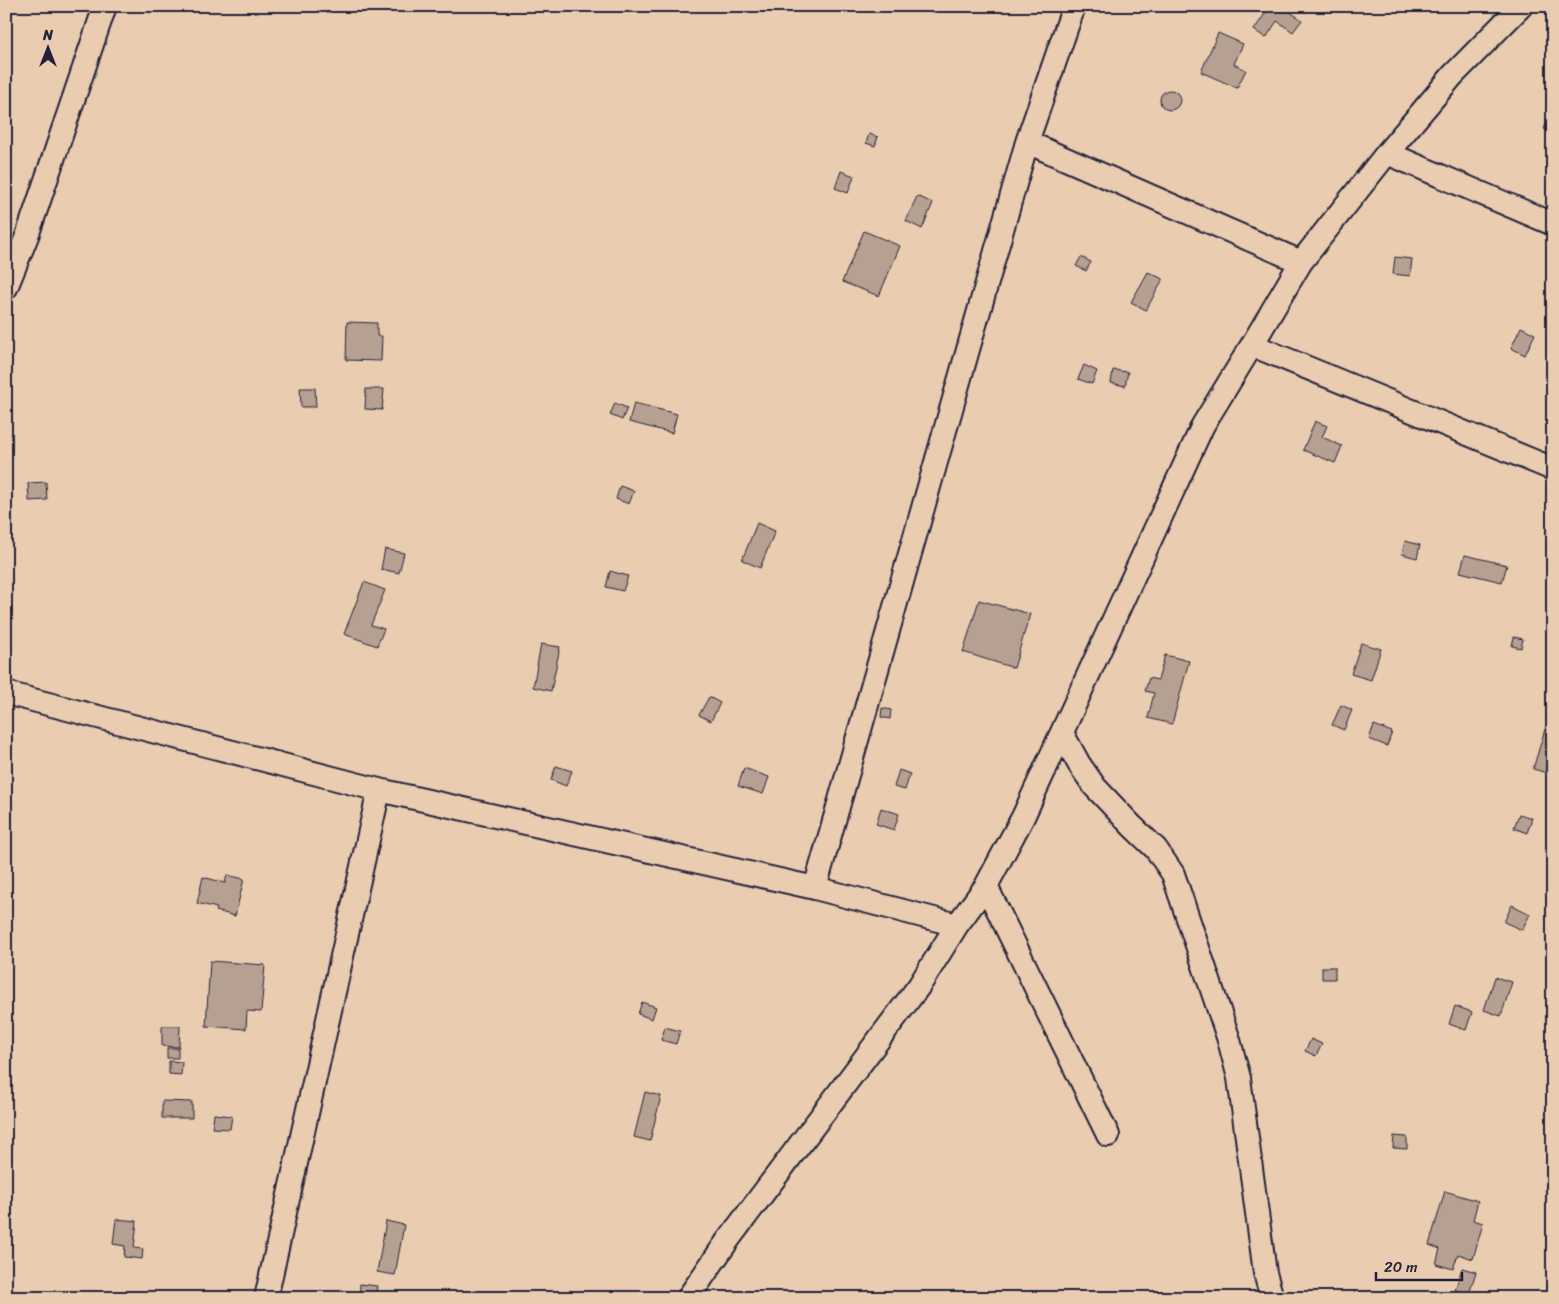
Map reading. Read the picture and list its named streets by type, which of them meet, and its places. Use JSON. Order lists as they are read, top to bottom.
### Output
{
  "scale_bar": "20 m",
  "north": "top"
}
